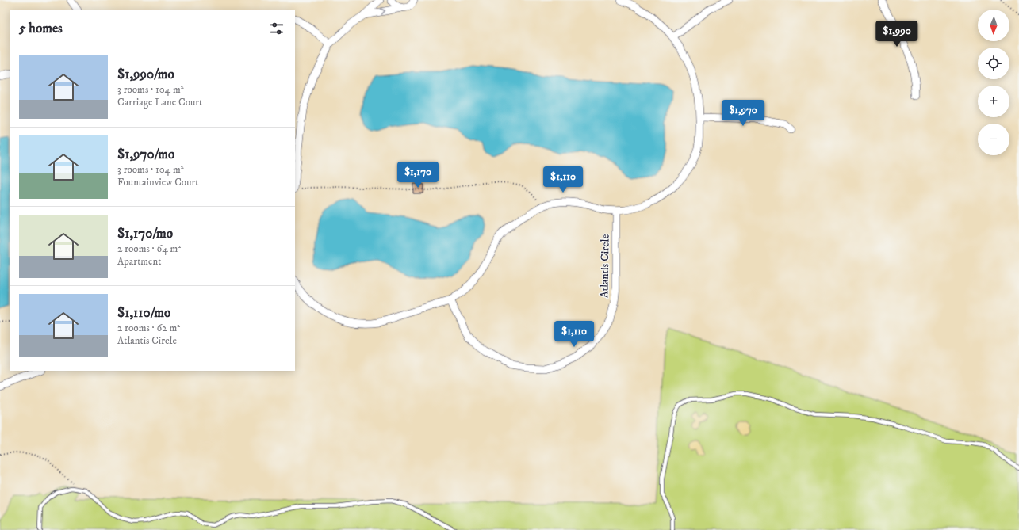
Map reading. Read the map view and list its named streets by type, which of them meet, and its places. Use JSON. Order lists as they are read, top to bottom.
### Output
{
  "streets": {
    "street": ["Atlantis Circle"]
  },
  "north": "bottom",
  "page": {
    "map_buttons": ["+", "−"],
    "heading": "5 homes",
    "price": [
      "$1,990",
      "$1,970",
      "$1,170",
      "$1,110",
      "$1,110"
    ],
    "list": [
      {
        "name": "$1,990/mo",
        "note": "3 rooms · 104 m² · Carriage Lane Court"
      },
      {
        "name": "$1,970/mo",
        "note": "3 rooms · 104 m² · Fountainview Court"
      },
      {
        "name": "$1,170/mo",
        "note": "2 rooms · 64 m² · Apartment"
      },
      {
        "name": "$1,110/mo",
        "note": "2 rooms · 62 m² · Atlantis Circle"
      }
    ]
  }
}
